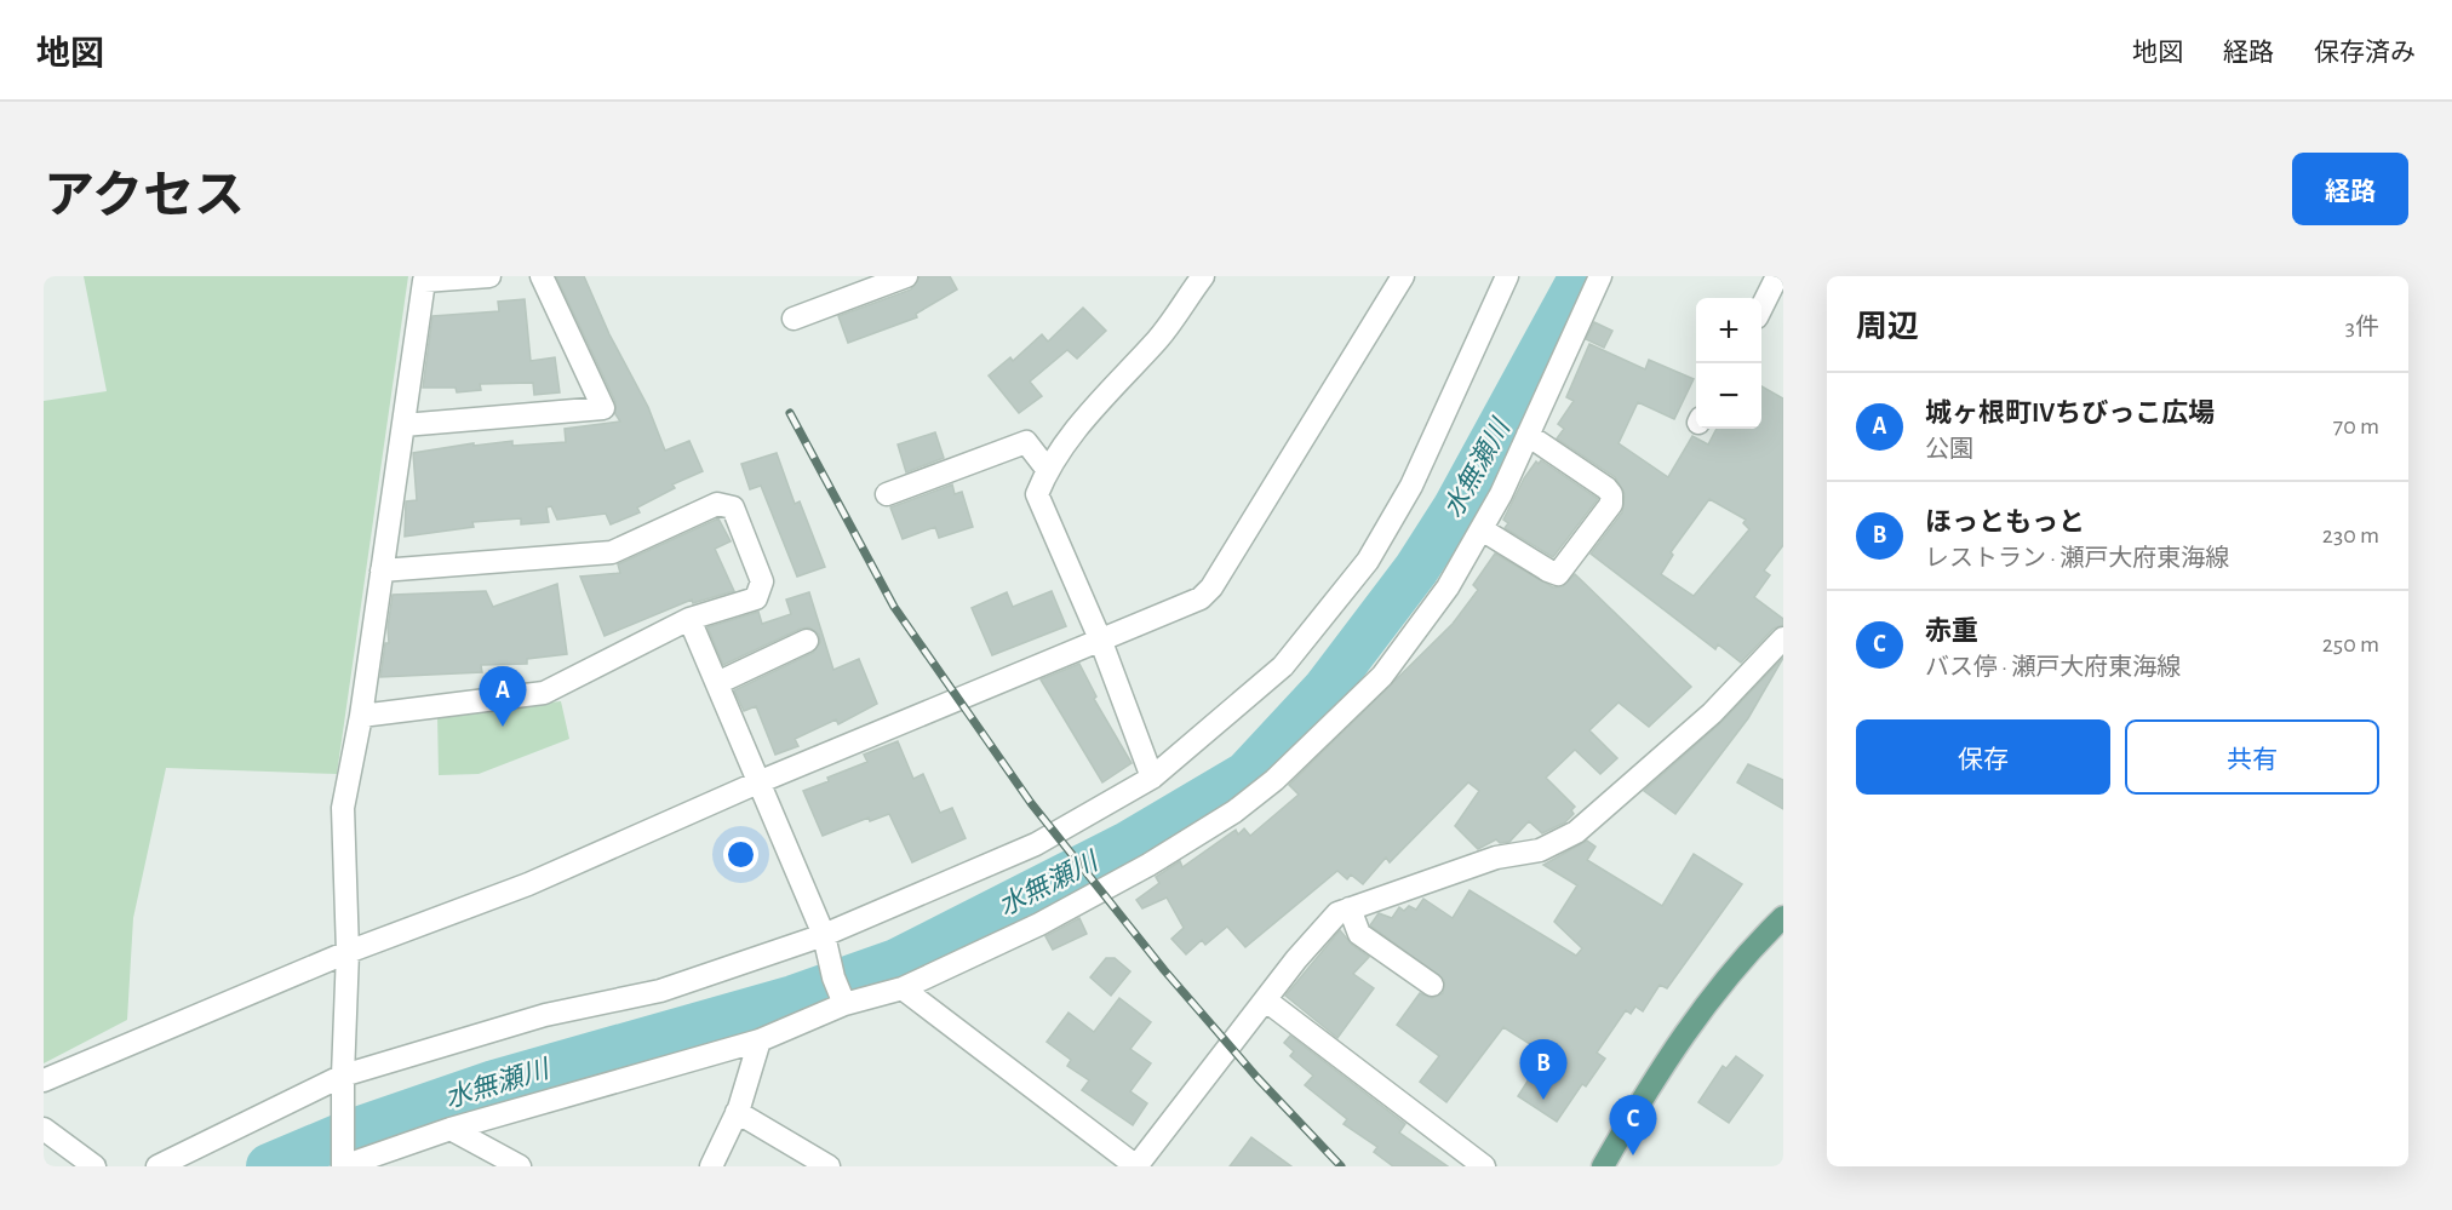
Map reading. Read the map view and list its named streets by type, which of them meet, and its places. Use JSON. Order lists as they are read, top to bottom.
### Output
{
  "water": ["水無瀬川"],
  "page": {
    "header": "地図",
    "nav": ["地図", "経路", "保存済み"],
    "title": "アクセス",
    "buttons": [
      "経路",
      ["保存", "共有"]
    ],
    "heading": ["周辺", "3件"],
    "map_buttons": ["+", "−"],
    "list": [
      {
        "mark": "A",
        "name": "城ヶ根町IVちびっこ広場",
        "note": "公園",
        "value": "70 m"
      },
      {
        "mark": "B",
        "name": "ほっともっと",
        "note": "レストラン · 瀬戸大府東海線",
        "value": "230 m"
      },
      {
        "mark": "C",
        "name": "赤重",
        "note": "バス停 · 瀬戸大府東海線",
        "value": "250 m"
      }
    ],
    "pins": ["A", "B", "C"]
  }
}
